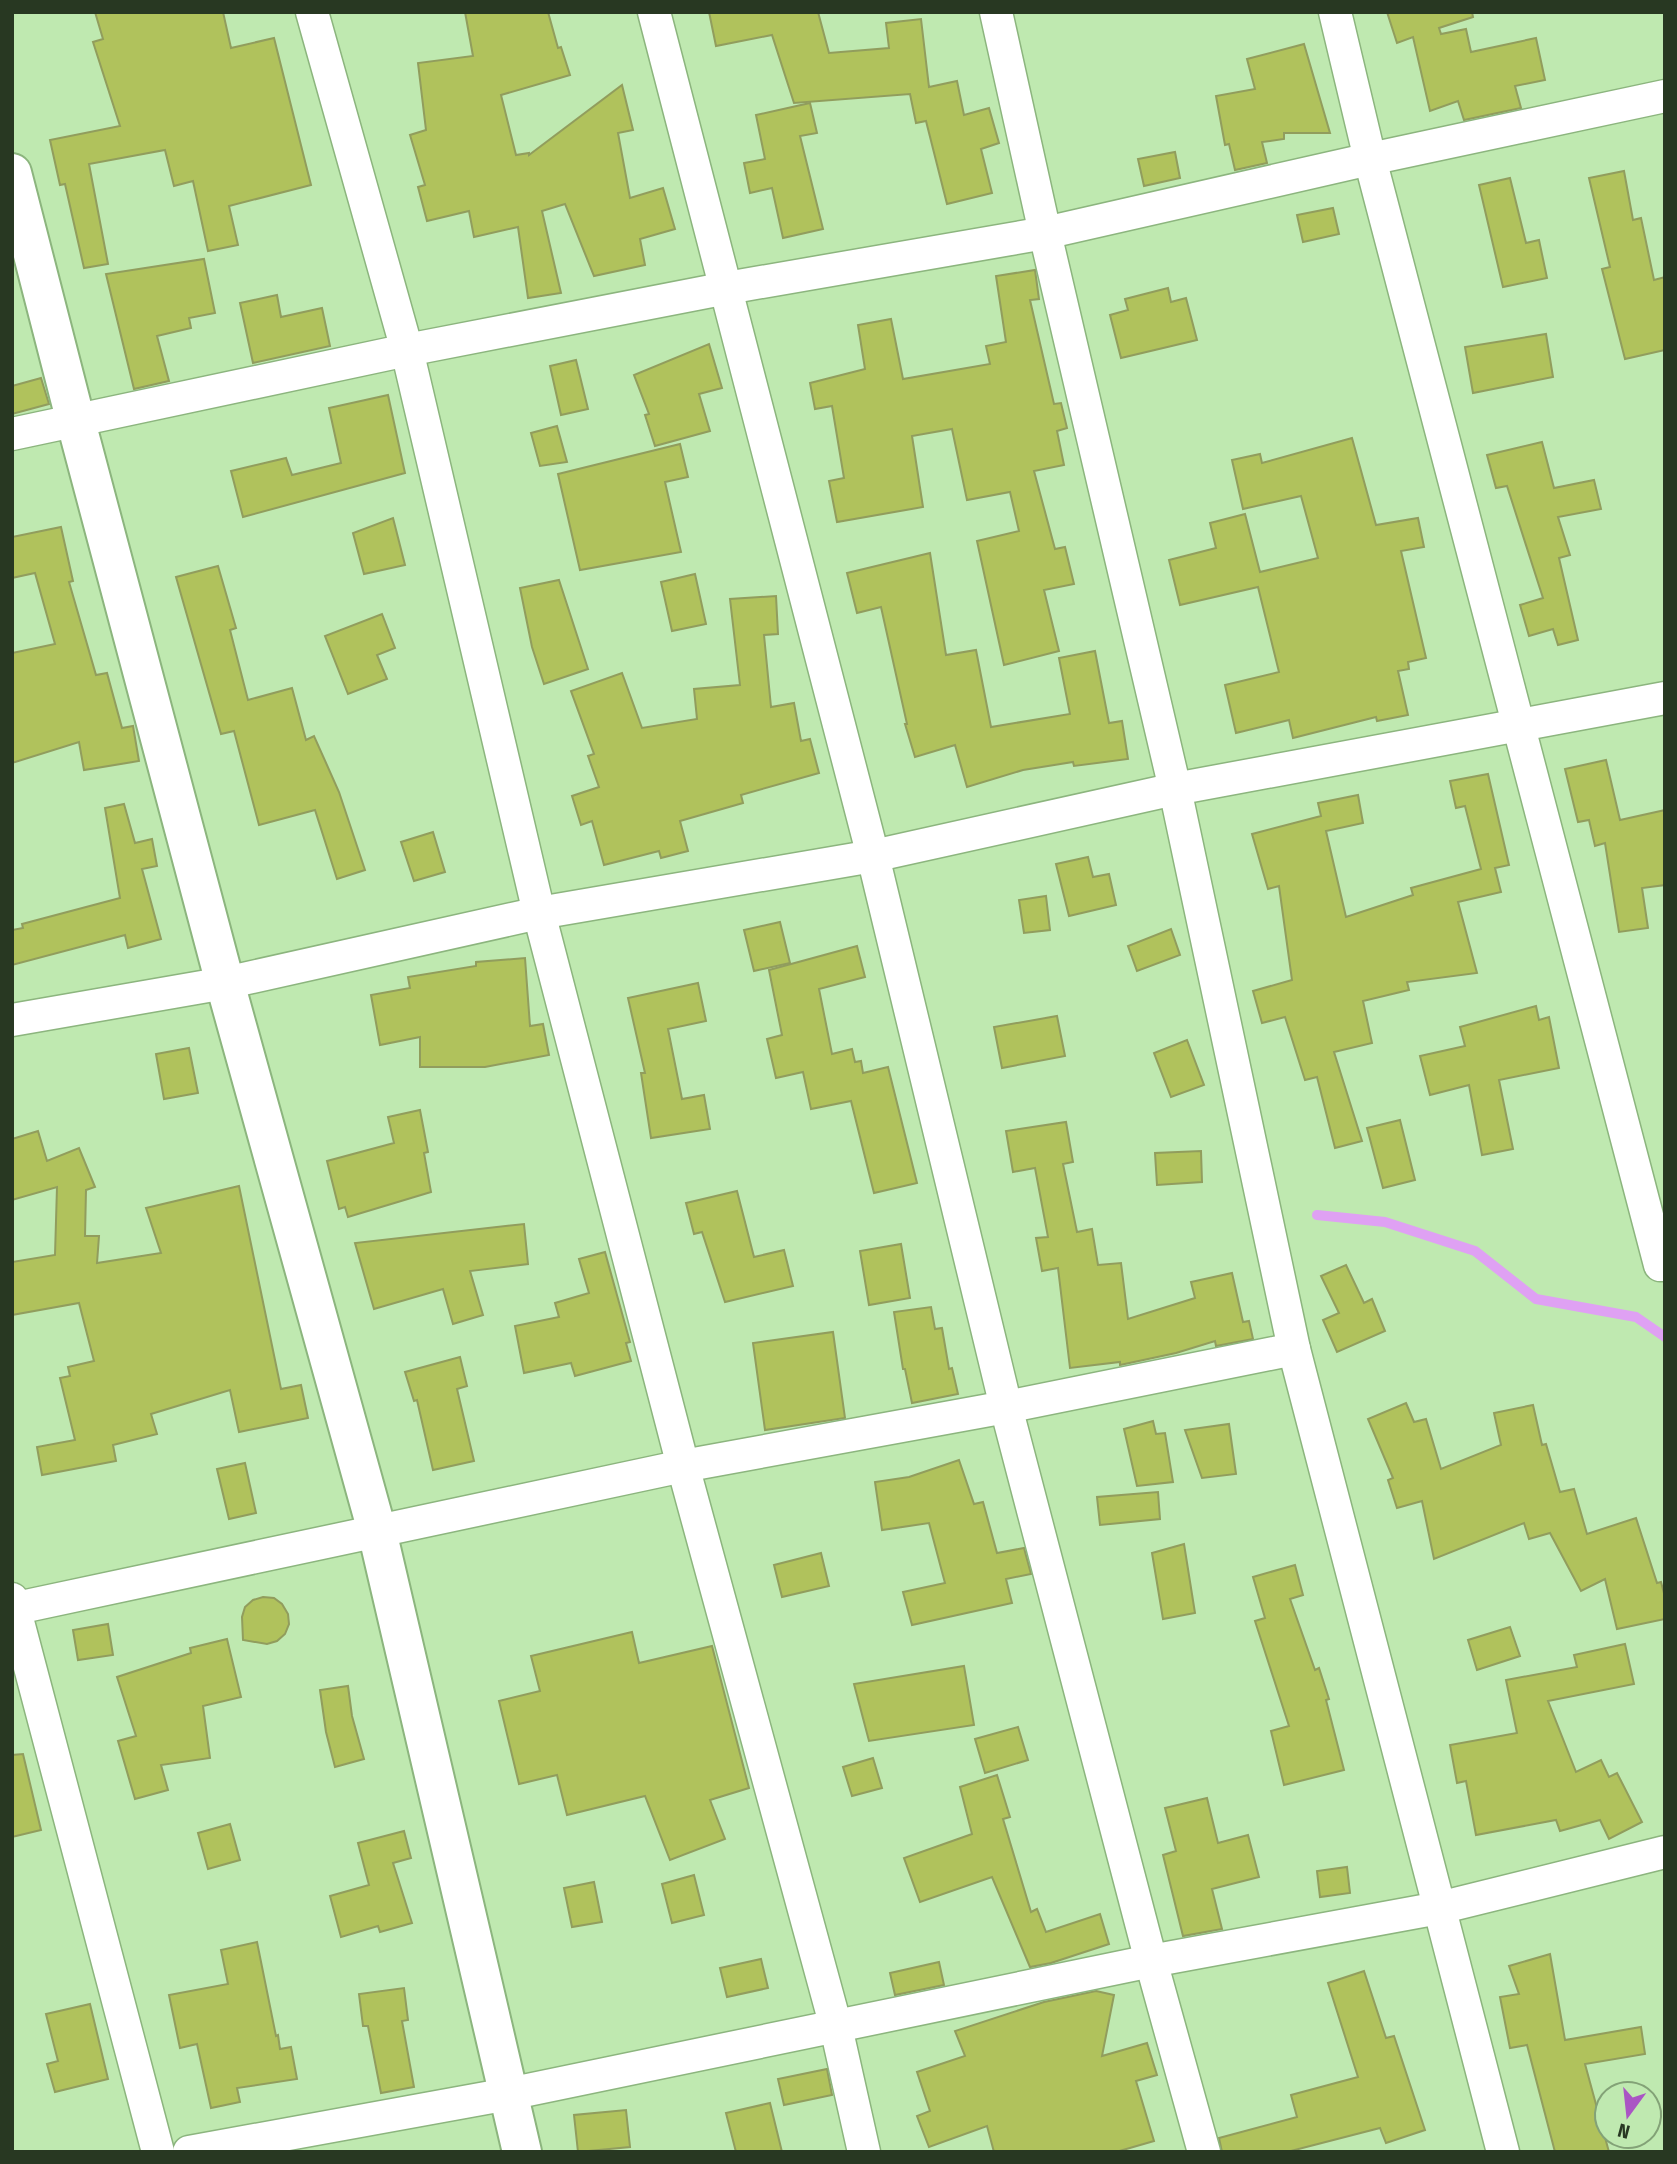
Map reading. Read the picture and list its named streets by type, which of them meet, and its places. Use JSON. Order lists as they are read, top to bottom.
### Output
{
  "north": "bottom"
}
